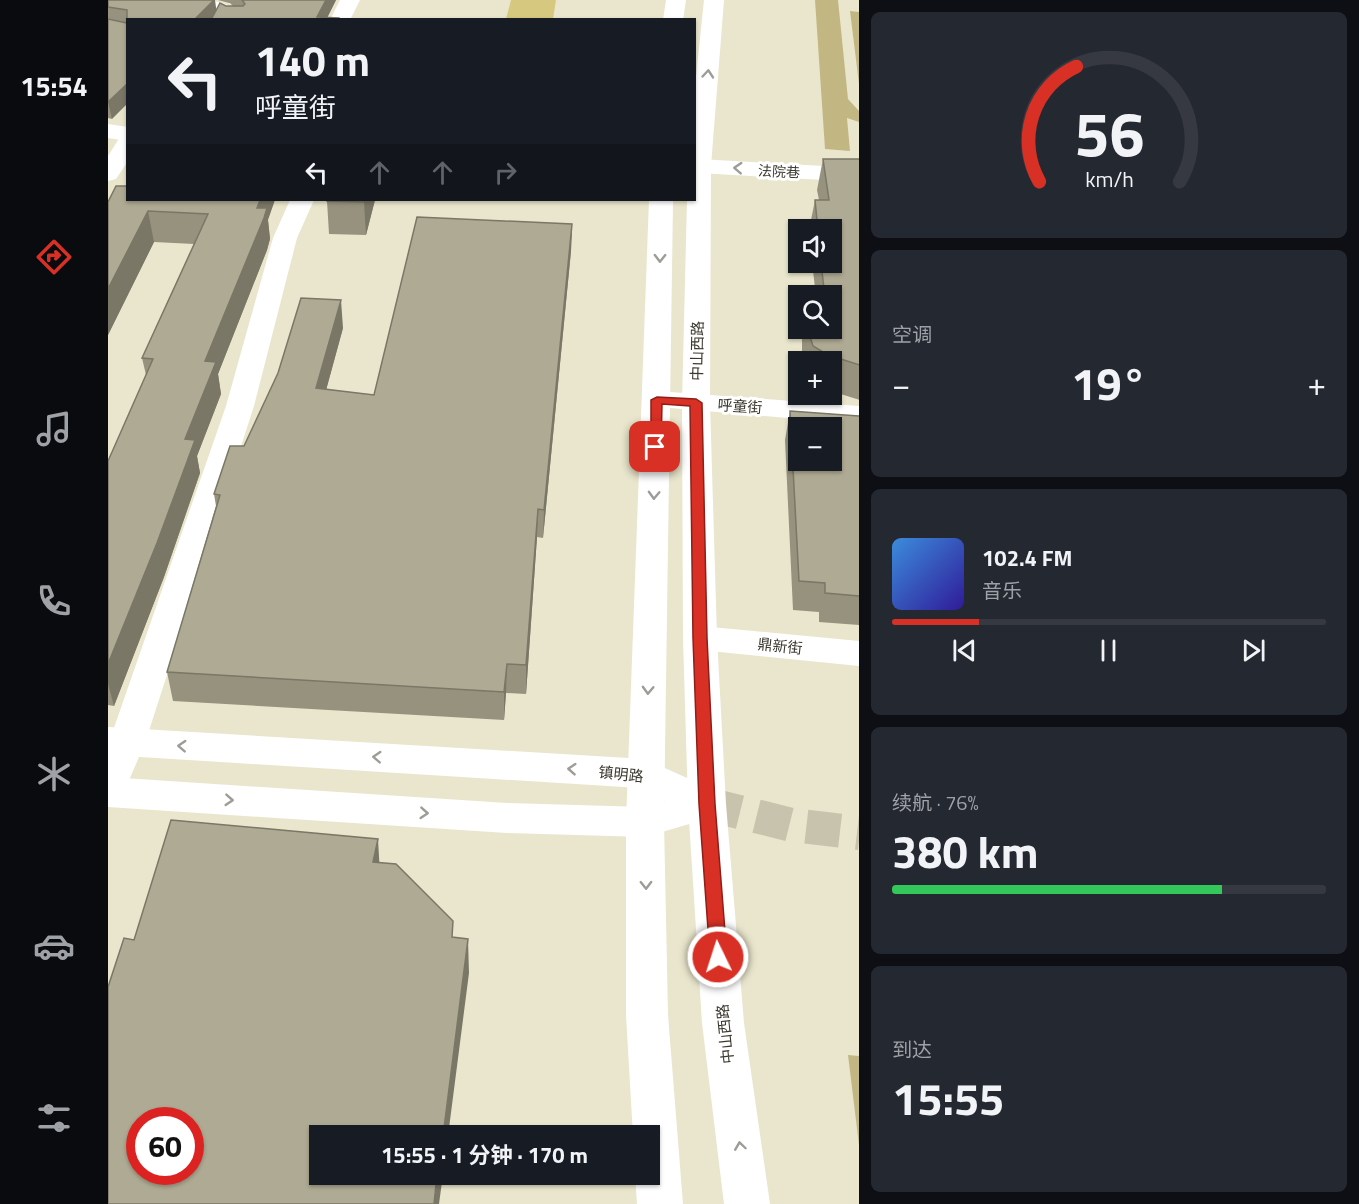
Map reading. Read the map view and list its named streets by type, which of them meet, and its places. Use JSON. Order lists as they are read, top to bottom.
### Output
{
  "streets": {
    "main road": [
      "法院巷",
      "中山西路",
      "呼童街",
      "鼎新街",
      "镇明路"
    ]
  },
  "crossings": [
    ["法院巷", "中山西路"],
    ["中山西路", "呼童街"],
    ["中山西路", "鼎新街"],
    ["中山西路", "镇明路"]
  ],
  "one_way": ["法院巷"],
  "page": {
    "tabs": "15:54",
    "turn": ["140 m", "呼童街"],
    "map_buttons": ["+", "−"],
    "tile": [
      "空调",
      ["续航 · 76%", "380 km"],
      ["到达", "15:55"]
    ],
    "heat": ["−", "19°", "+"],
    "song": ["102.4 FM", "音乐"],
    "limit": "60",
    "trip": "15:55 · 1 分钟 · 170 m",
    "gauge": ["56", "km/h"]
  }
}
